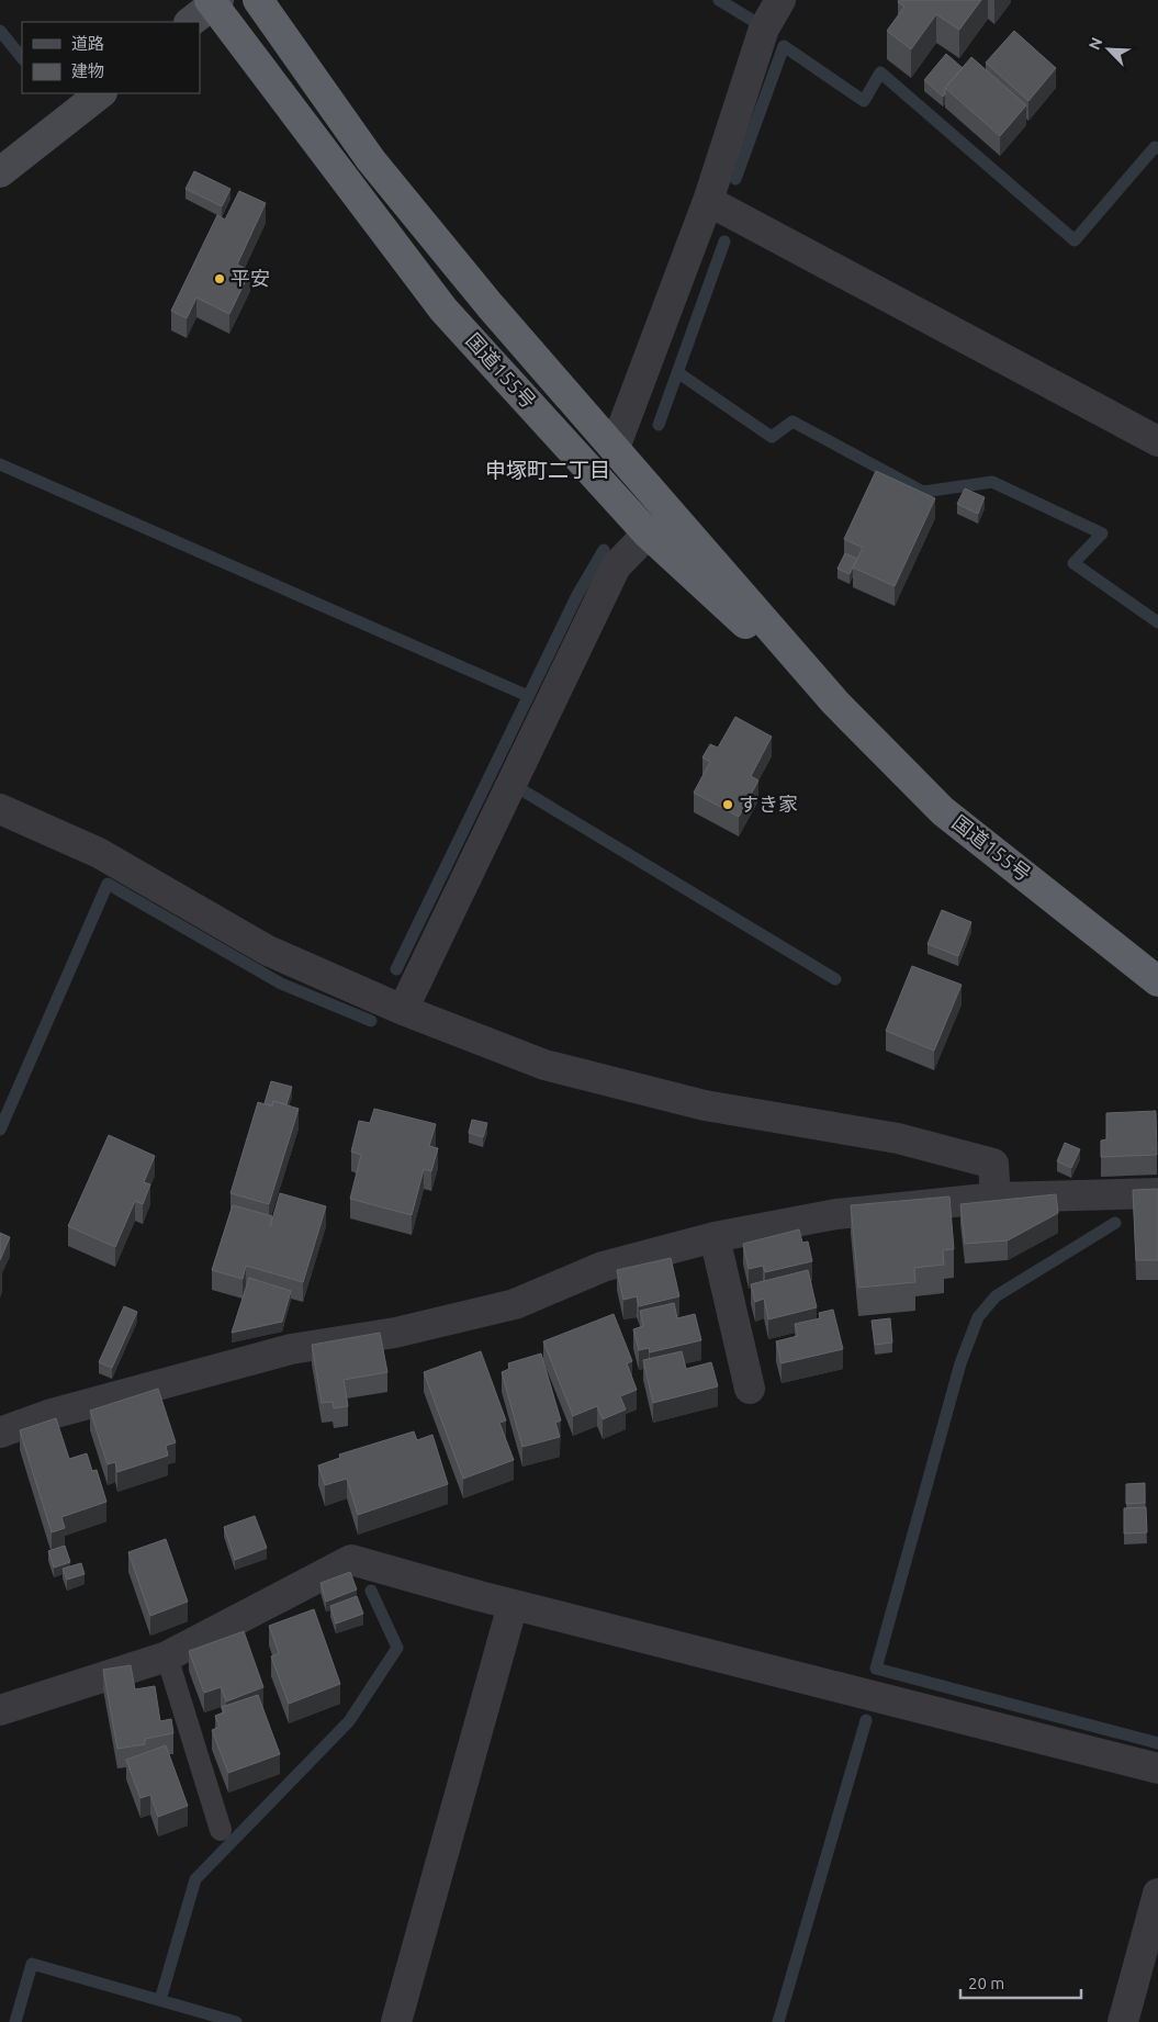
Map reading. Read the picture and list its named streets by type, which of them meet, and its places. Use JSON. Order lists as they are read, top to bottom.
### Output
{
  "streets": {
    "highway": ["国道155号"]
  },
  "districts": ["申塚町二丁目"],
  "places": ["平安", "すき家"],
  "legend": ["道路", "建物"],
  "scale_bar": "20 m",
  "north": "top left"
}
